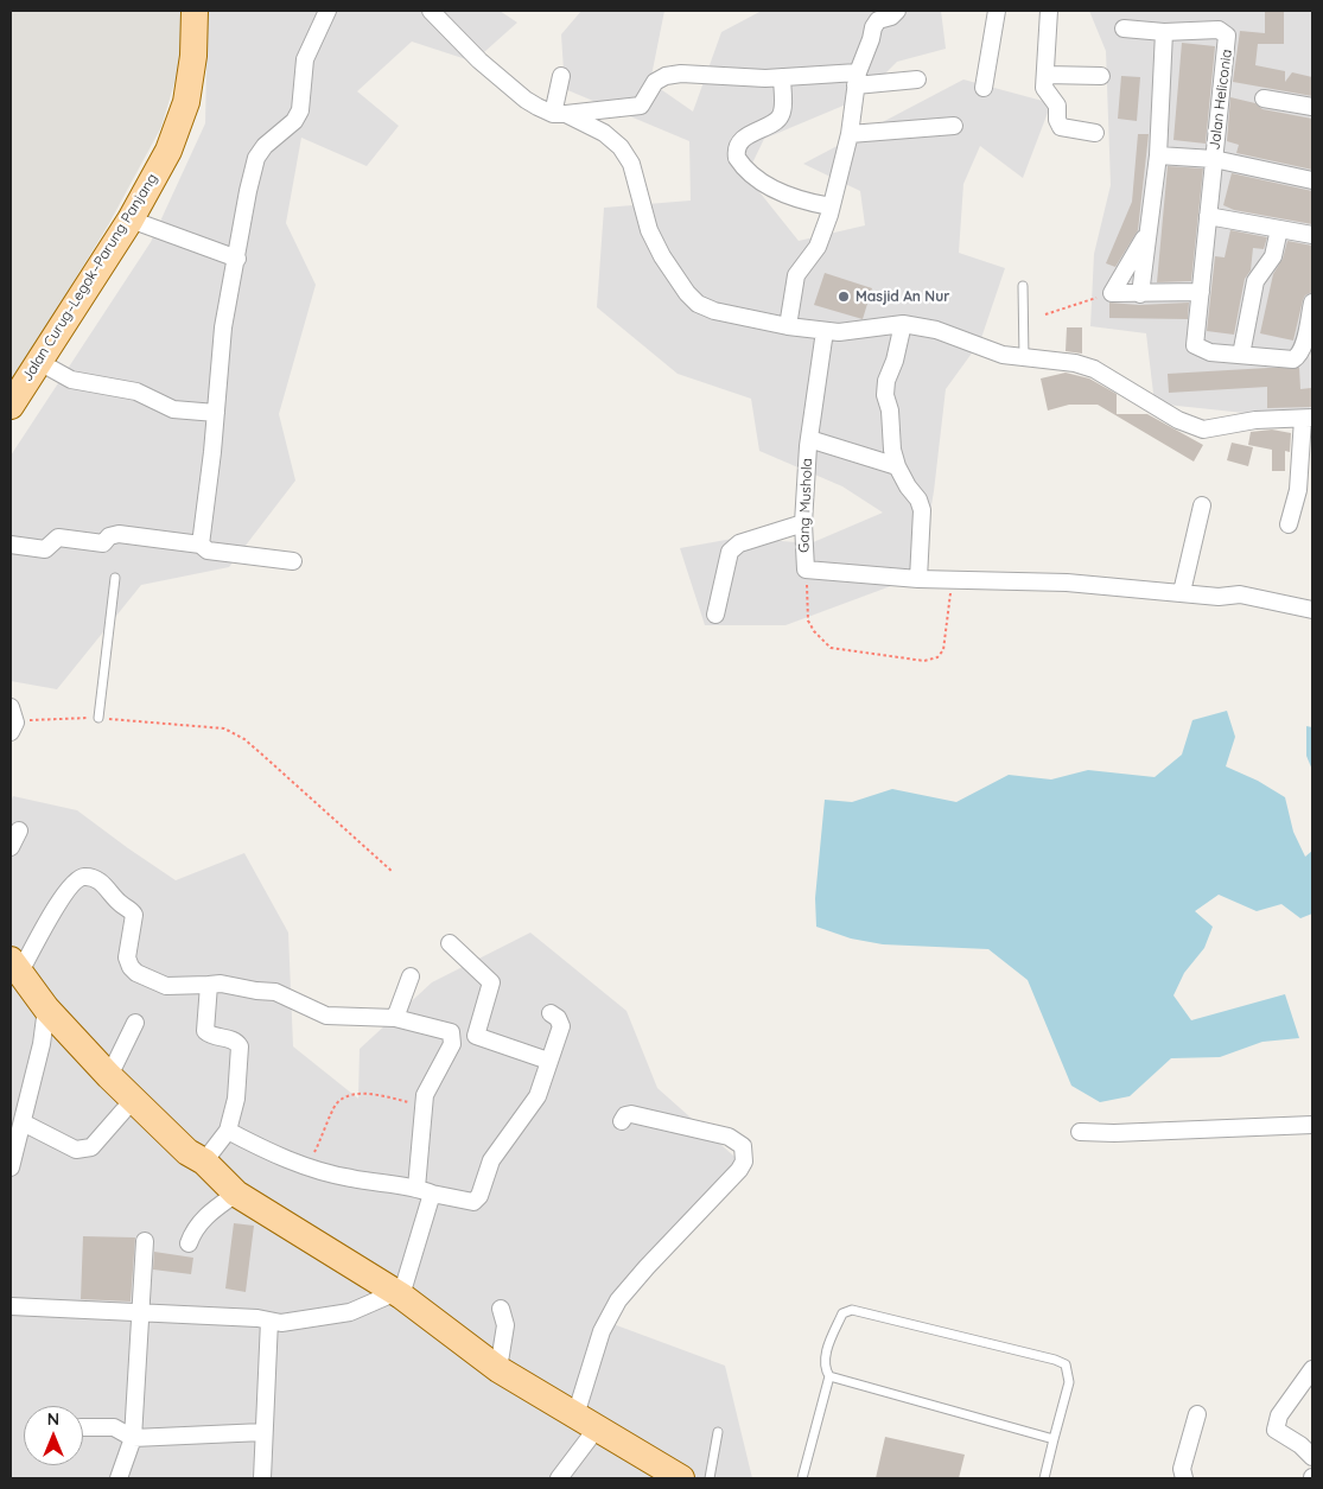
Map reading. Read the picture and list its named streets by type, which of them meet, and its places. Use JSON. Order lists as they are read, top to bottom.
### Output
{
  "streets": {
    "main road": ["Jalan Curug–Legok–Parung Panjang"],
    "street": ["Jalan Heliconia", "Gang Mushola"]
  },
  "places": ["Masjid An Nur"],
  "north": "top"
}
